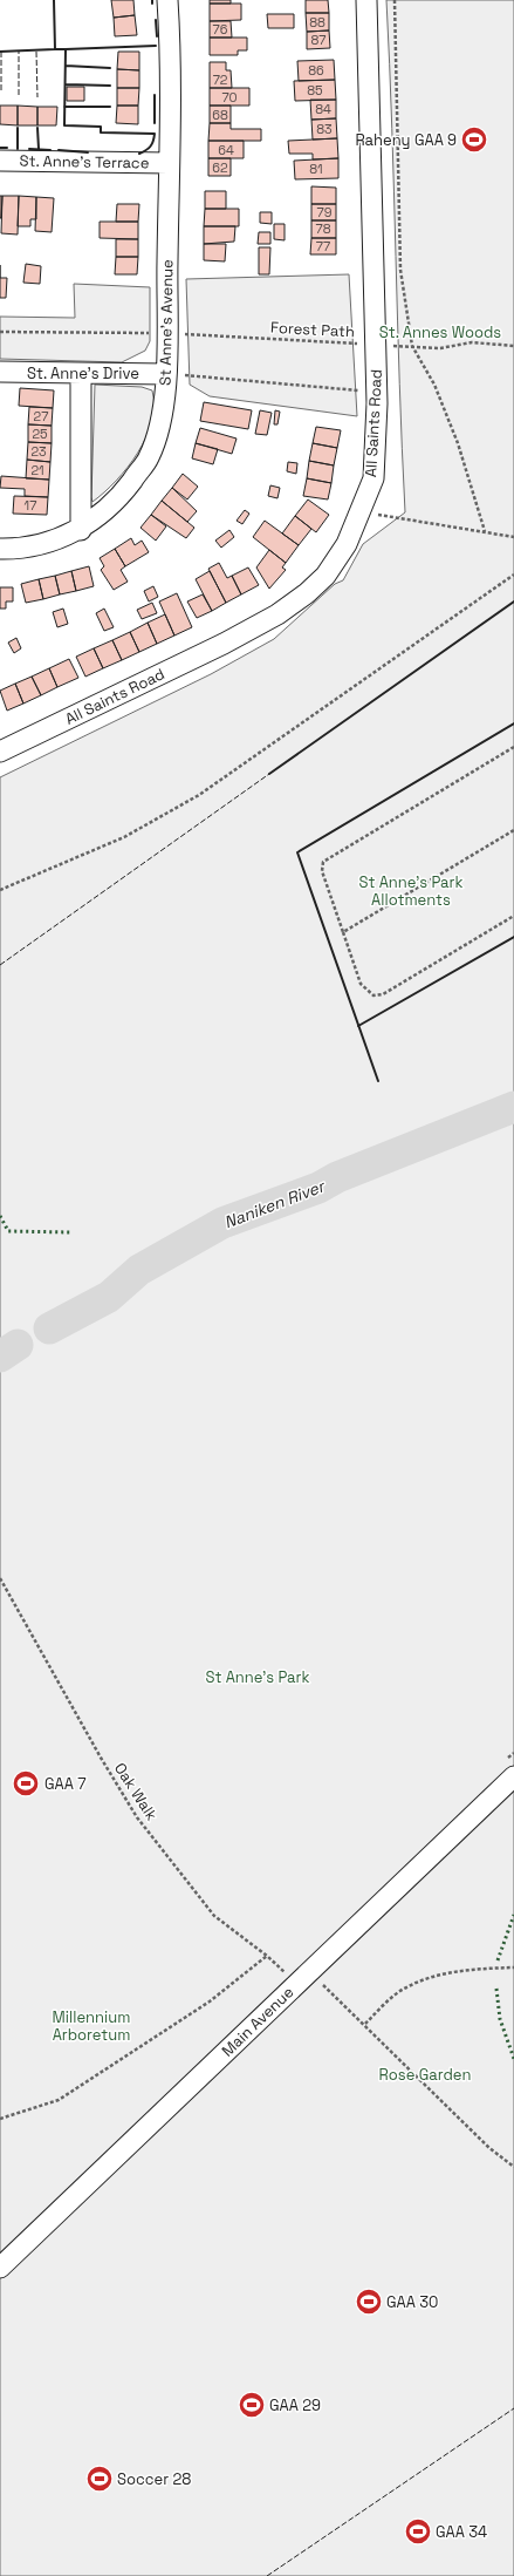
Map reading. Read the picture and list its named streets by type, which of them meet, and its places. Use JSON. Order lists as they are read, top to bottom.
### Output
{
  "streets": {
    "street": [
      "St. Anne's Terrace",
      "St Anne's Avenue",
      "St. Anne's Drive",
      "All Saints Road",
      "Main Avenue"
    ],
    "path": ["Forest Path", "Oak Walk"]
  },
  "crossings": [
    ["St. Anne's Terrace", "St Anne's Avenue"],
    ["St Anne's Avenue", "Forest Path"],
    ["St Anne's Avenue", "St. Anne's Drive"],
    ["Forest Path", "All Saints Road"],
    ["Oak Walk", "Main Avenue"]
  ],
  "water": ["Naniken River"],
  "parks": [
    "St. Annes Woods",
    "St Anne's Park Allotments",
    "St Anne's Park",
    "Millennium Arboretum",
    "Rose Garden"
  ],
  "places": {
    "sports": [
      "Raheny GAA 9",
      "GAA 7",
      "GAA 30",
      "GAA 29",
      "Soccer 28",
      "GAA 34"
    ]
  },
  "house_numbers": [
    "88",
    "76",
    "87",
    "86",
    "72",
    "85",
    "70",
    "84",
    "68",
    "83",
    "64",
    "62",
    "81",
    "79",
    "78",
    "77",
    "27",
    "25",
    "23",
    "21",
    "17"
  ]
}
